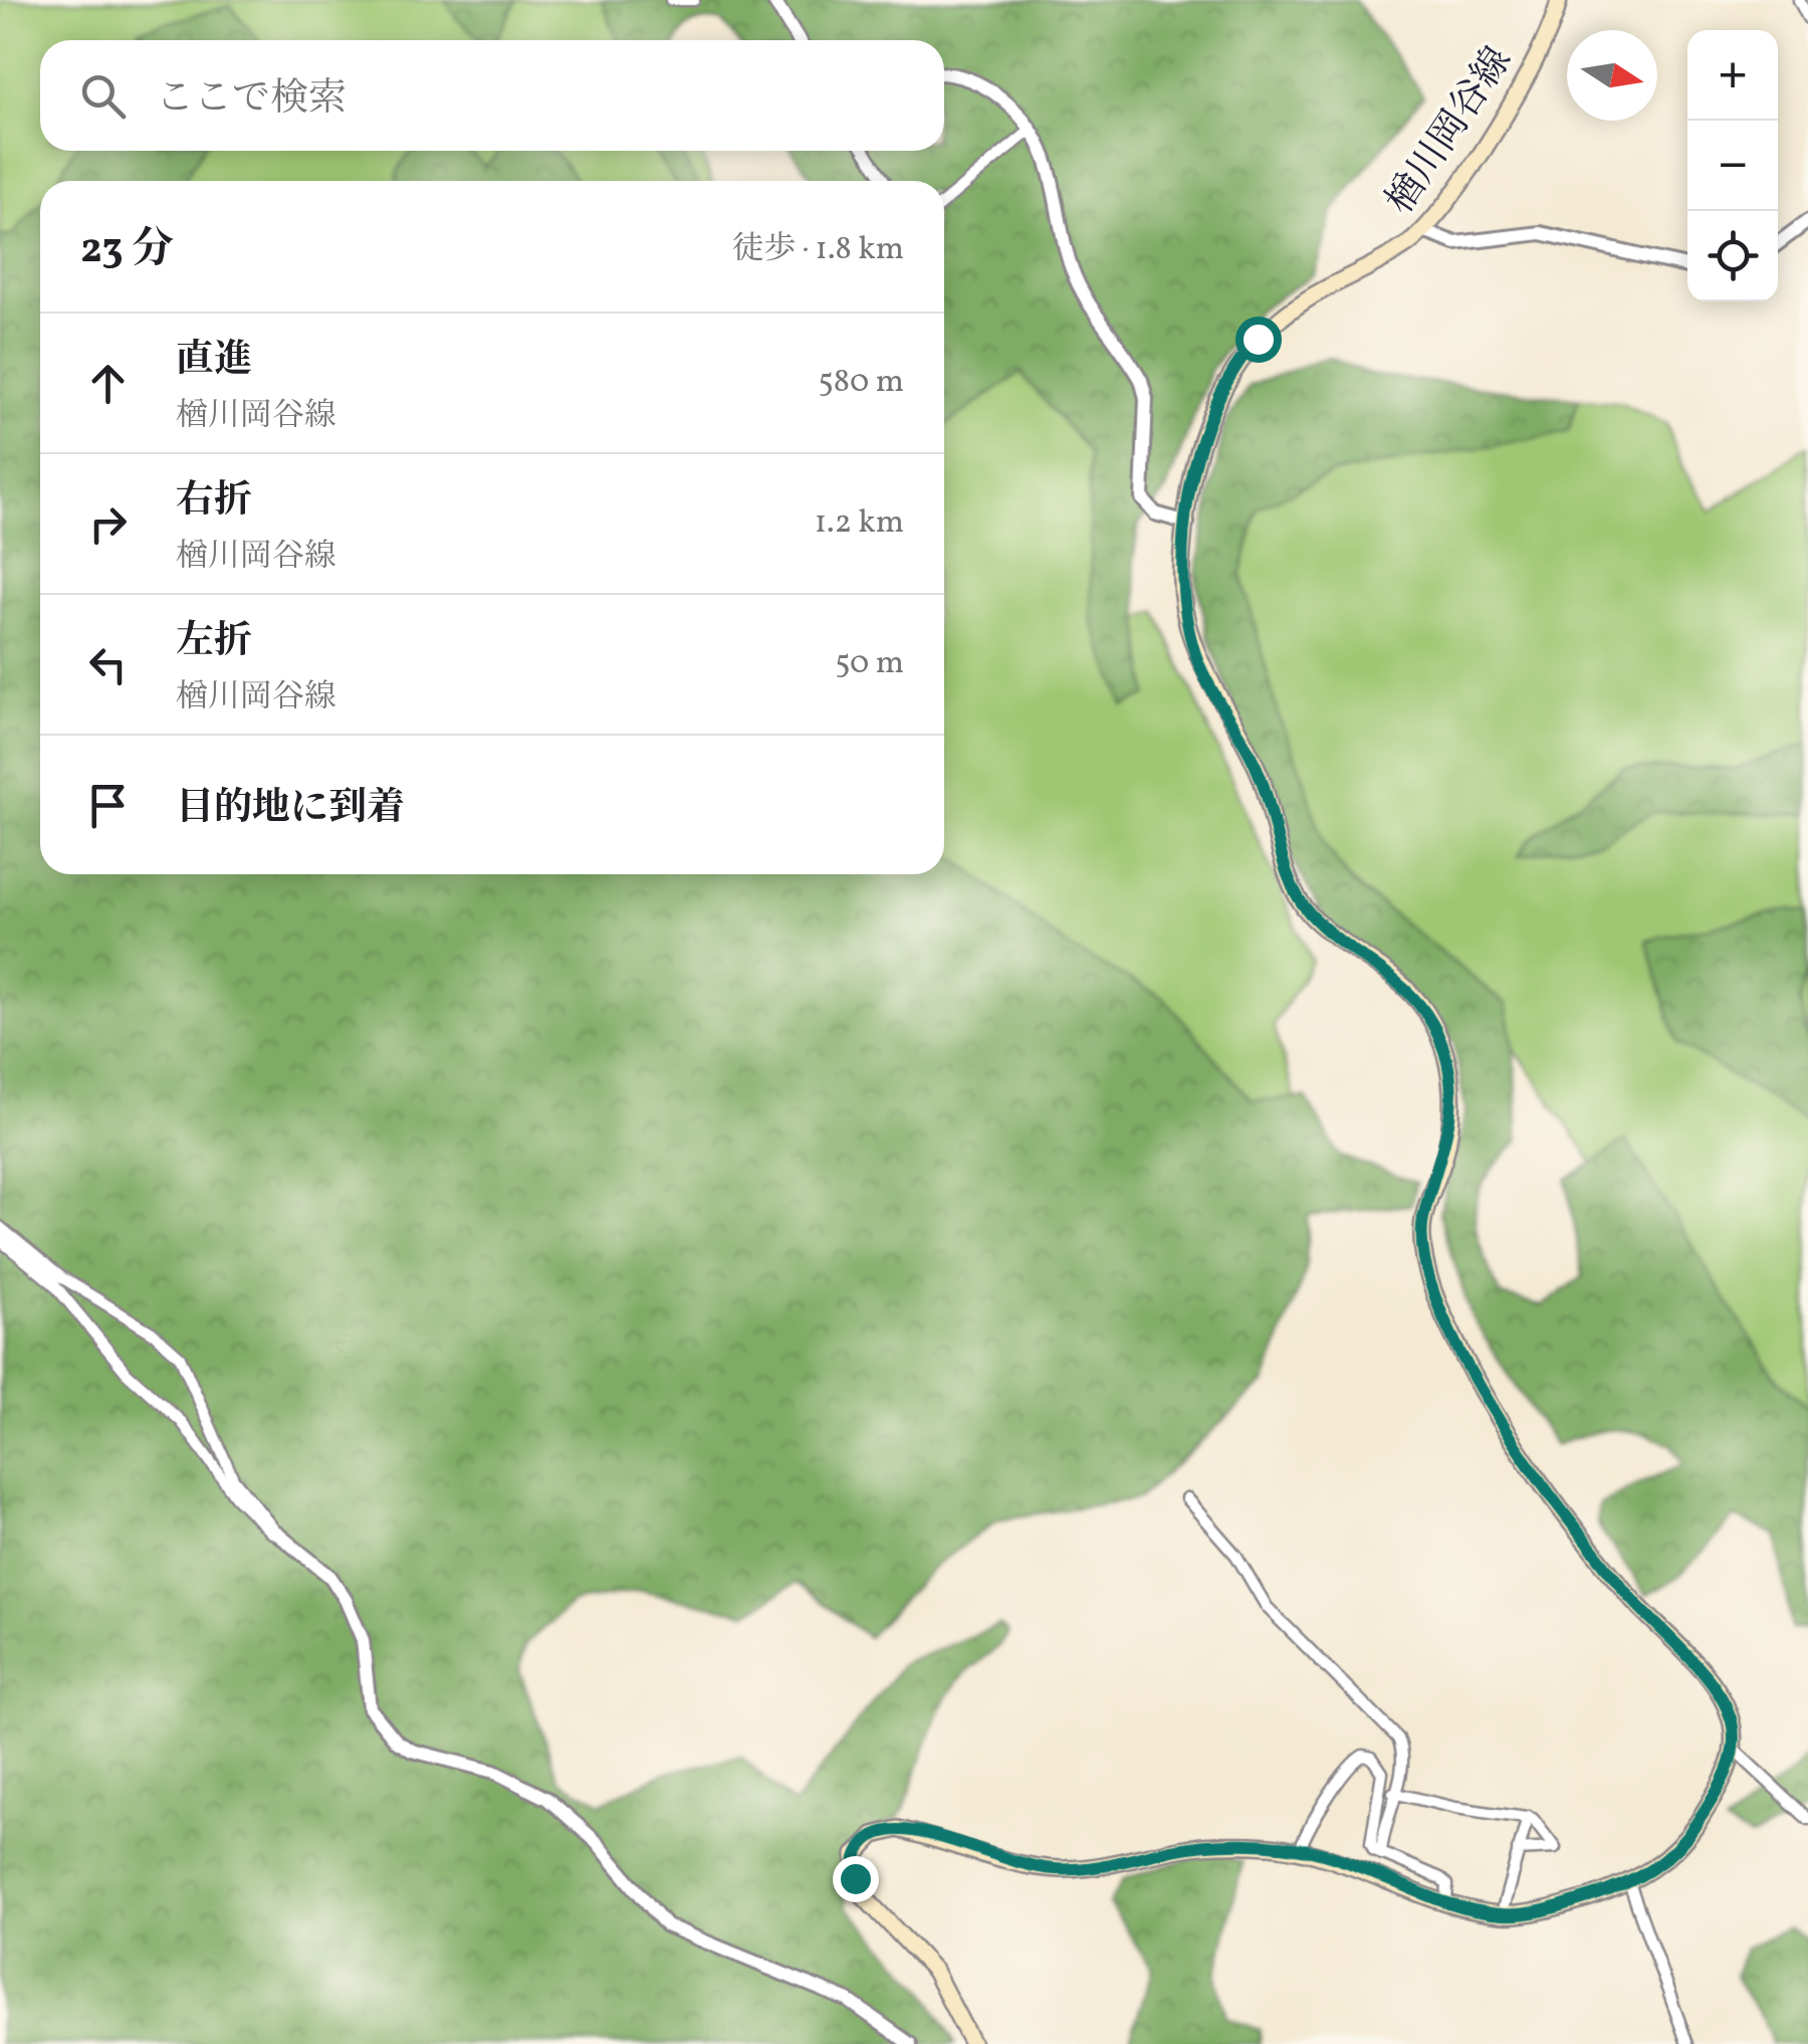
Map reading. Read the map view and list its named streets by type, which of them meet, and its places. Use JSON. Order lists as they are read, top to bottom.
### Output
{
  "streets": {
    "main road": ["楢川岡谷線"]
  },
  "north": "right",
  "page": {
    "map_buttons": ["+", "−"],
    "search": "ここで検索",
    "heading": ["23 分", "徒歩 · 1.8 km"],
    "list": [
      ["直進", "楢川岡谷線", "580 m"],
      ["右折", "楢川岡谷線", "1.2 km"],
      ["左折", "楢川岡谷線", "50 m"],
      "目的地に到着"
    ]
  }
}
